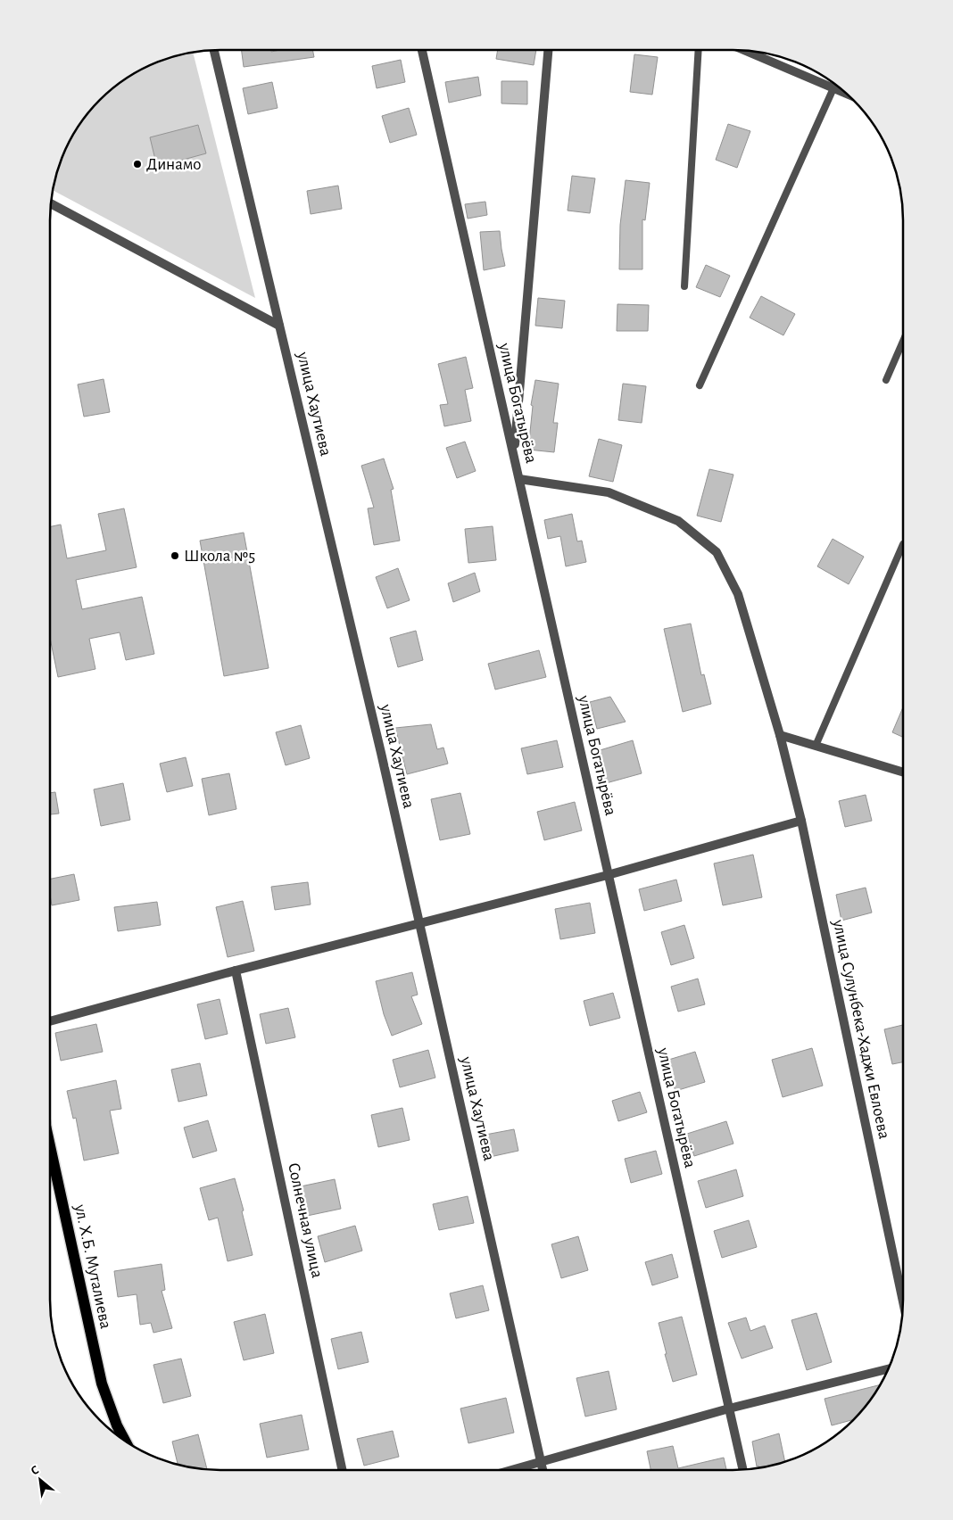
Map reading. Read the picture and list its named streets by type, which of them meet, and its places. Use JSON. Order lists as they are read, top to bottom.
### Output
{
  "streets": {
    "main road": ["ул. Х.Б. Муталиева"],
    "street": [
      "улица Богатырёва",
      "улица Хаутиева",
      "улица Сулунбека-Хаджи Евлоева",
      "Солнечная улица"
    ]
  },
  "crossings": [
    ["улица Богатырёва", "улица Сулунбека-Хаджи Евлоева"]
  ],
  "places": ["Динамо", "Школа №5"],
  "north": "top left"
}
